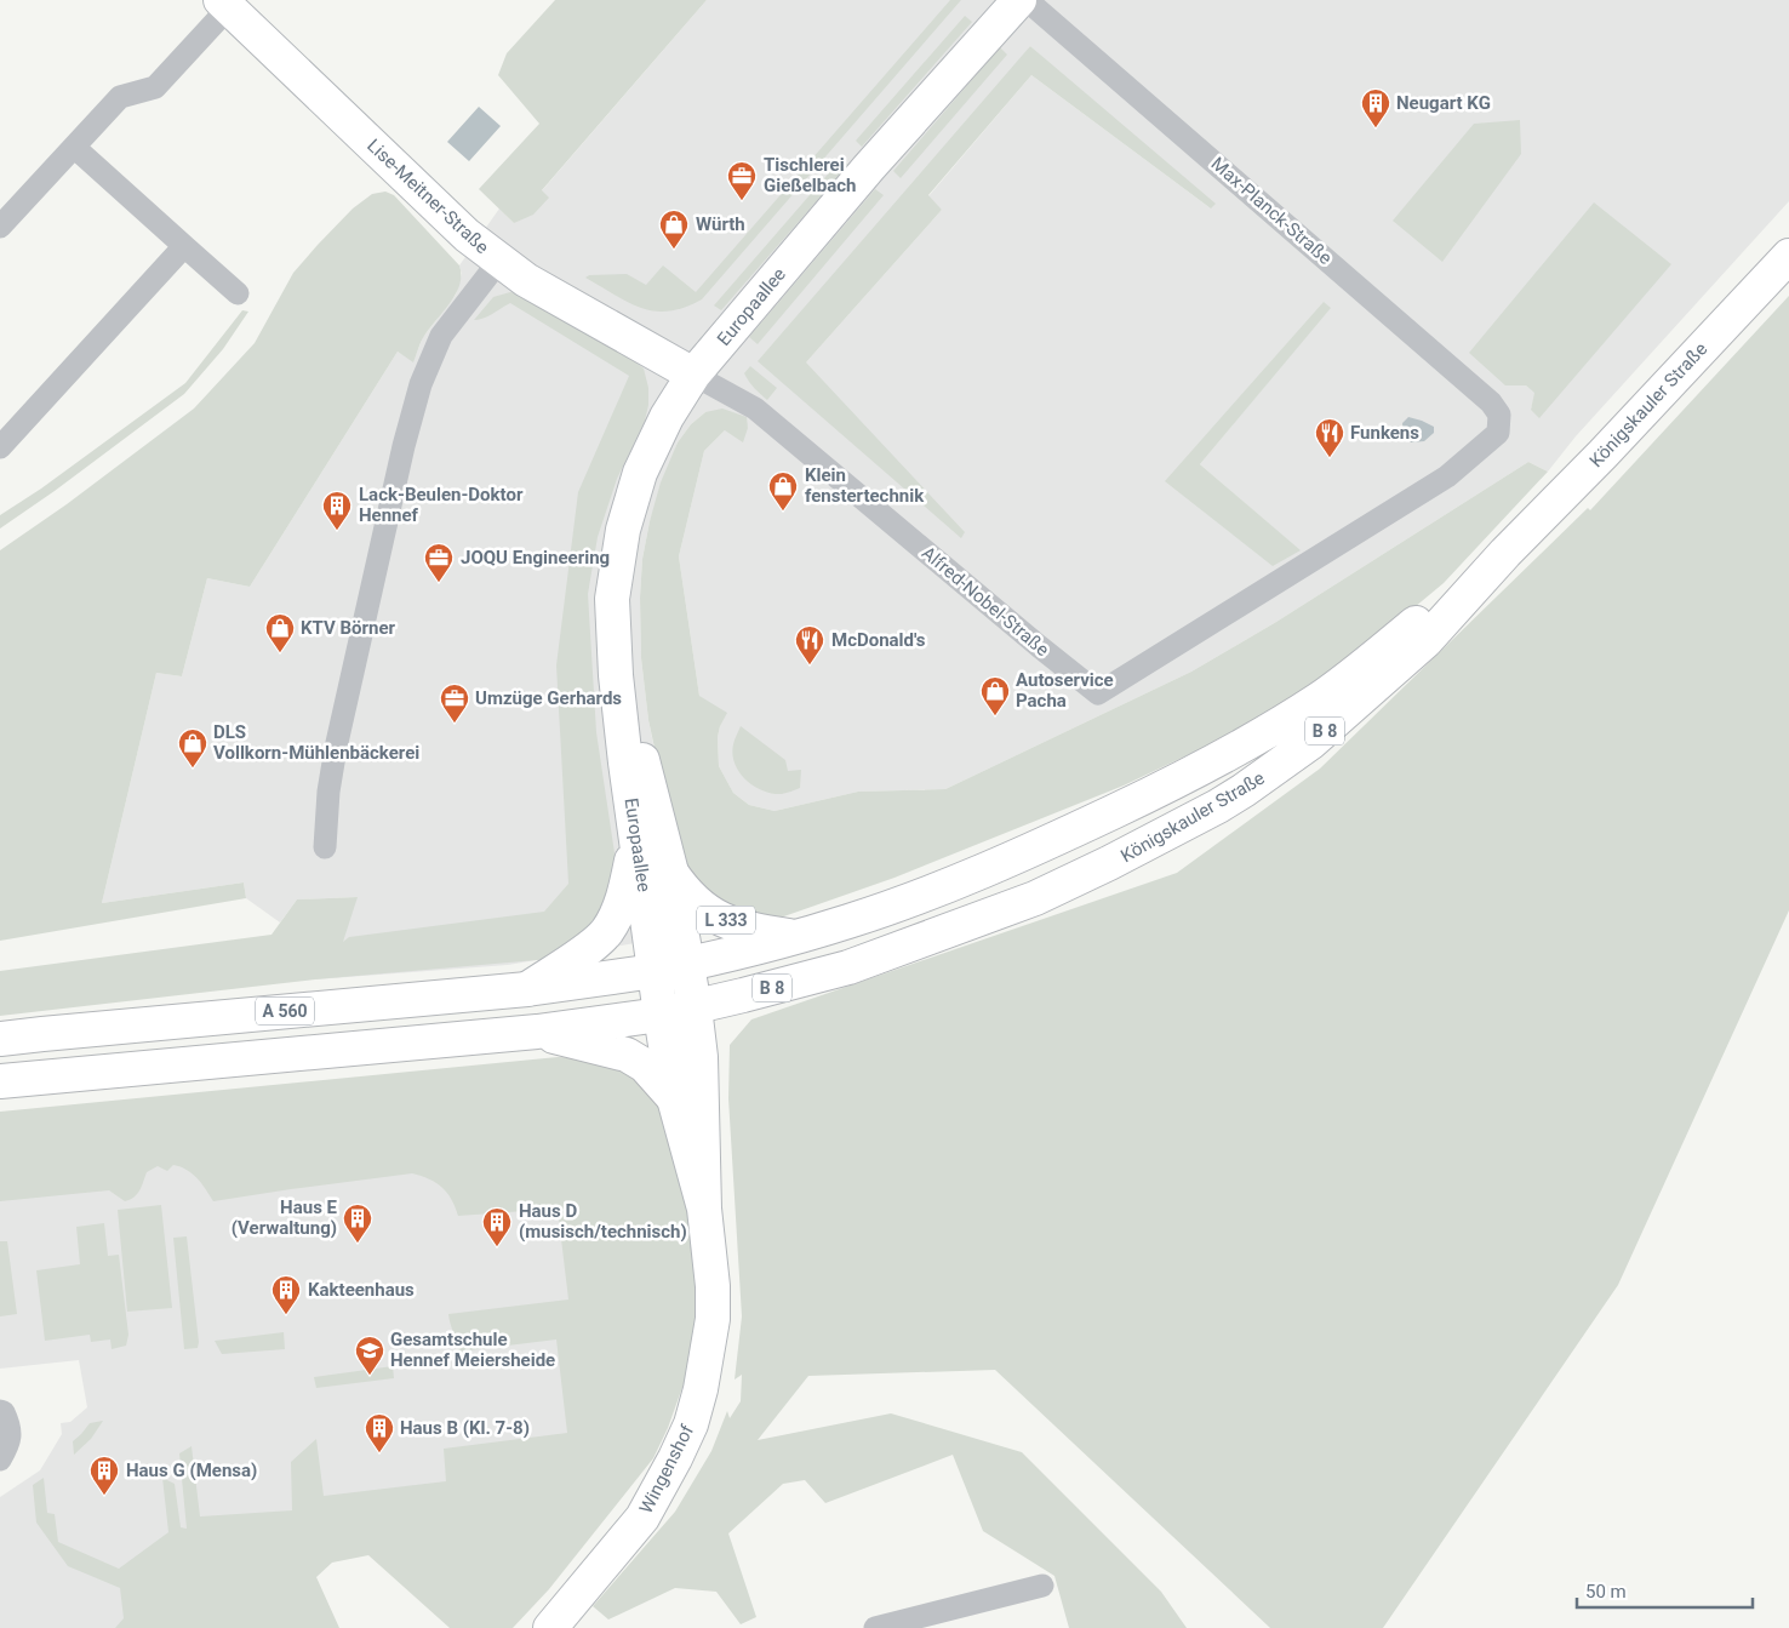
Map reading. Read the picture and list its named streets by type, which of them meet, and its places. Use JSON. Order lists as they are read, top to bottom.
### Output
{
  "streets": {
    "main road": [
      "Lise-Meitner-Straße",
      "Europaallee",
      "Königskauler Straße",
      "B 8",
      "L 333",
      "A 560",
      "Wingenshof"
    ],
    "street": ["Max-Planck-Straße", "Alfred-Nobel-Straße"]
  },
  "crossings": [
    ["Lise-Meitner-Straße", "Europaallee"],
    ["Lise-Meitner-Straße", "Alfred-Nobel-Straße"],
    ["Max-Planck-Straße", "Alfred-Nobel-Straße"],
    ["Europaallee", "Alfred-Nobel-Straße"],
    ["Europaallee", "B 8"],
    ["Europaallee", "L 333"],
    ["Europaallee", "A 560"],
    ["Europaallee", "Wingenshof"],
    ["Königskauler Straße", "B 8"],
    ["Königskauler Straße", "L 333"],
    ["Königskauler Straße", "Wingenshof"],
    ["B 8", "L 333"],
    ["B 8", "A 560"],
    ["B 8", "Wingenshof"],
    ["A 560", "Wingenshof"]
  ],
  "places": {
    "building": [
      "Neugart KG",
      "Lack-Beulen-Doktor Hennef",
      "Haus E (Verwaltung)",
      "Haus D (musisch/technisch)",
      "Kakteenhaus",
      "Haus B (Kl. 7-8)",
      "Haus G (Mensa)"
    ],
    "office": ["Tischlerei Gießelbach", "JOQU Engineering", "Umzüge Gerhards"],
    "shop": [
      "Würth",
      "Klein fenstertechnik",
      "KTV Börner",
      "Autoservice Pacha",
      "DLS Vollkorn-Mühlenbäckerei"
    ],
    "restaurant": ["Funkens", "McDonald's"],
    "school or university": ["Gesamtschule Hennef Meiersheide"]
  },
  "scale_bar": "50 m"
}
